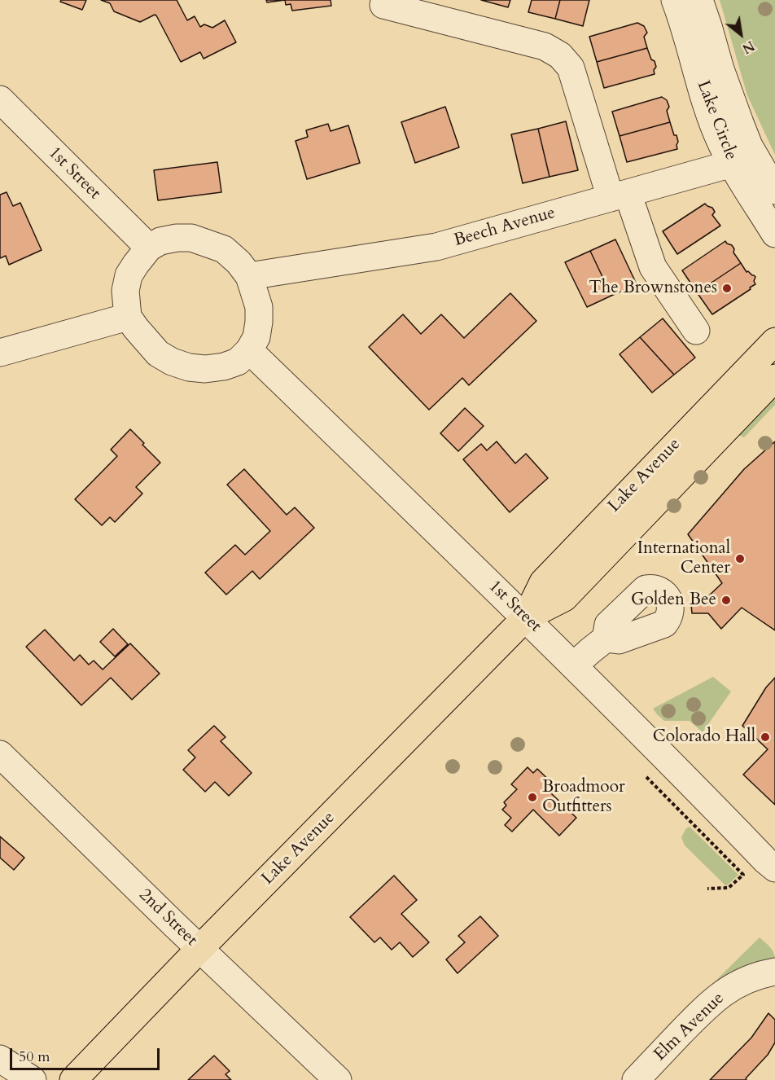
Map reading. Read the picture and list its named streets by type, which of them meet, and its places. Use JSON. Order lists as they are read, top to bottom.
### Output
{
  "streets": {
    "main road": ["Lake Avenue"],
    "street": [
      "Lake Circle",
      "1st Street",
      "Beech Avenue",
      "2nd Street",
      "Elm Avenue"
    ]
  },
  "crossings": [
    ["Lake Circle", "Beech Avenue"],
    ["1st Street", "Beech Avenue"],
    ["1st Street", "Lake Avenue"],
    ["Lake Avenue", "2nd Street"]
  ],
  "places": [
    "The Brownstones",
    "International Center",
    "Golden Bee",
    "Colorado Hall",
    "Broadmoor Outfitters"
  ],
  "scale_bar": "50 m",
  "north": "bottom right"
}
